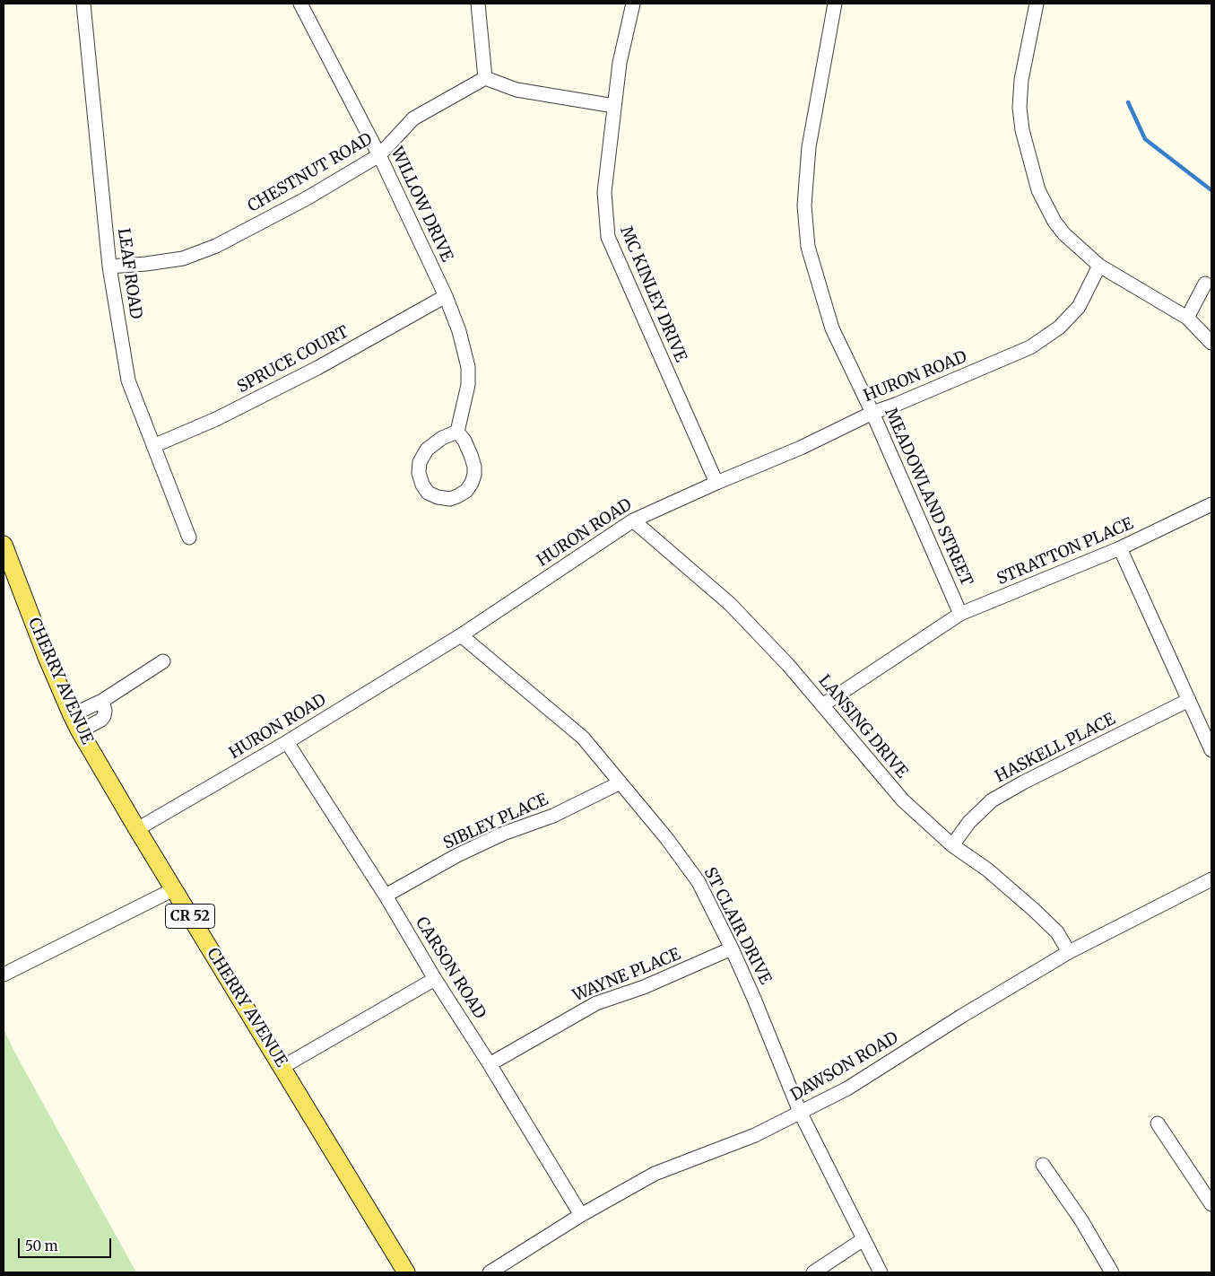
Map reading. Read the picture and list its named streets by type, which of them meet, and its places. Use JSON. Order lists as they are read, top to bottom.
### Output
{
  "streets": {
    "main road": ["CHERRY AVENUE", "CR 52"],
    "street": [
      "CHESTNUT ROAD",
      "WILLOW DRIVE",
      "LEAF ROAD",
      "MC KINLEY DRIVE",
      "SPRUCE COURT",
      "HURON ROAD",
      "MEADOWLAND STREET",
      "STRATTON PLACE",
      "LANSING DRIVE",
      "HASKELL PLACE",
      "SIBLEY PLACE",
      "ST CLAIR DRIVE",
      "CARSON ROAD",
      "WAYNE PLACE",
      "DAWSON ROAD"
    ]
  },
  "crossings": [
    ["CHESTNUT ROAD", "WILLOW DRIVE"],
    ["CHESTNUT ROAD", "LEAF ROAD"],
    ["WILLOW DRIVE", "SPRUCE COURT"],
    ["LEAF ROAD", "SPRUCE COURT"],
    ["MC KINLEY DRIVE", "HURON ROAD"],
    ["HURON ROAD", "MEADOWLAND STREET"],
    ["HURON ROAD", "CHERRY AVENUE"],
    ["HURON ROAD", "LANSING DRIVE"],
    ["HURON ROAD", "ST CLAIR DRIVE"],
    ["HURON ROAD", "CARSON ROAD"],
    ["MEADOWLAND STREET", "STRATTON PLACE"],
    ["STRATTON PLACE", "LANSING DRIVE"],
    ["LANSING DRIVE", "HASKELL PLACE"],
    ["LANSING DRIVE", "DAWSON ROAD"],
    ["SIBLEY PLACE", "ST CLAIR DRIVE"],
    ["SIBLEY PLACE", "CARSON ROAD"],
    ["ST CLAIR DRIVE", "WAYNE PLACE"],
    ["ST CLAIR DRIVE", "DAWSON ROAD"],
    ["CARSON ROAD", "WAYNE PLACE"],
    ["CARSON ROAD", "DAWSON ROAD"]
  ],
  "scale_bar": "50 m"
}
